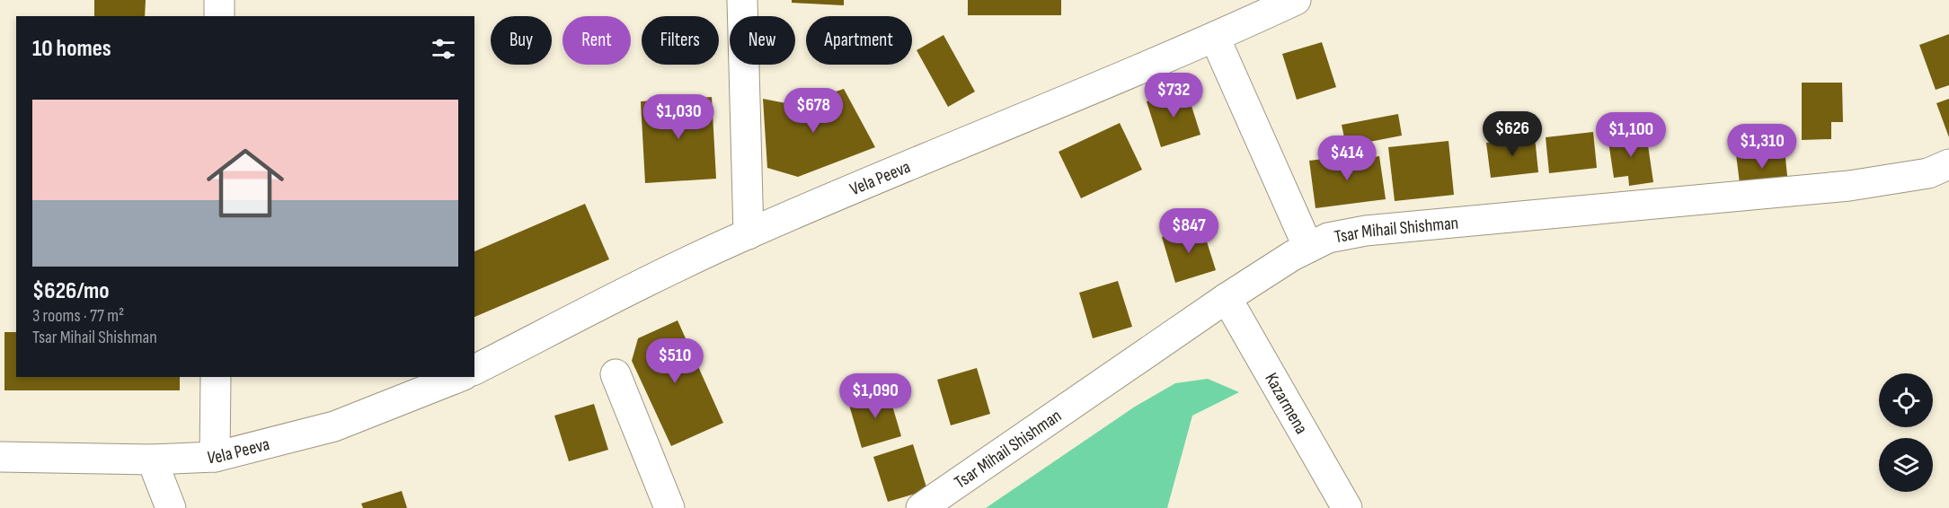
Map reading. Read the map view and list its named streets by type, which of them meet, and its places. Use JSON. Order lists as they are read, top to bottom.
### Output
{
  "streets": {
    "street": ["Vela Peeva", "Tsar Mihail Shishman", "Kazarmena"]
  },
  "crossings": [
    ["Tsar Mihail Shishman", "Kazarmena"]
  ],
  "page": {
    "chip": [
      "Buy",
      "Rent",
      "Filters",
      "New",
      "Apartment"
    ],
    "heading": "10 homes",
    "price": [
      "$732",
      "$678",
      "$1,030",
      "$626",
      "$1,100",
      "$1,310",
      "$414",
      "$847",
      "$510",
      "$1,090"
    ],
    "list": [
      {
        "name": "$626/mo",
        "note": "3 rooms · 77 m² · Tsar Mihail Shishman"
      }
    ]
  }
}
